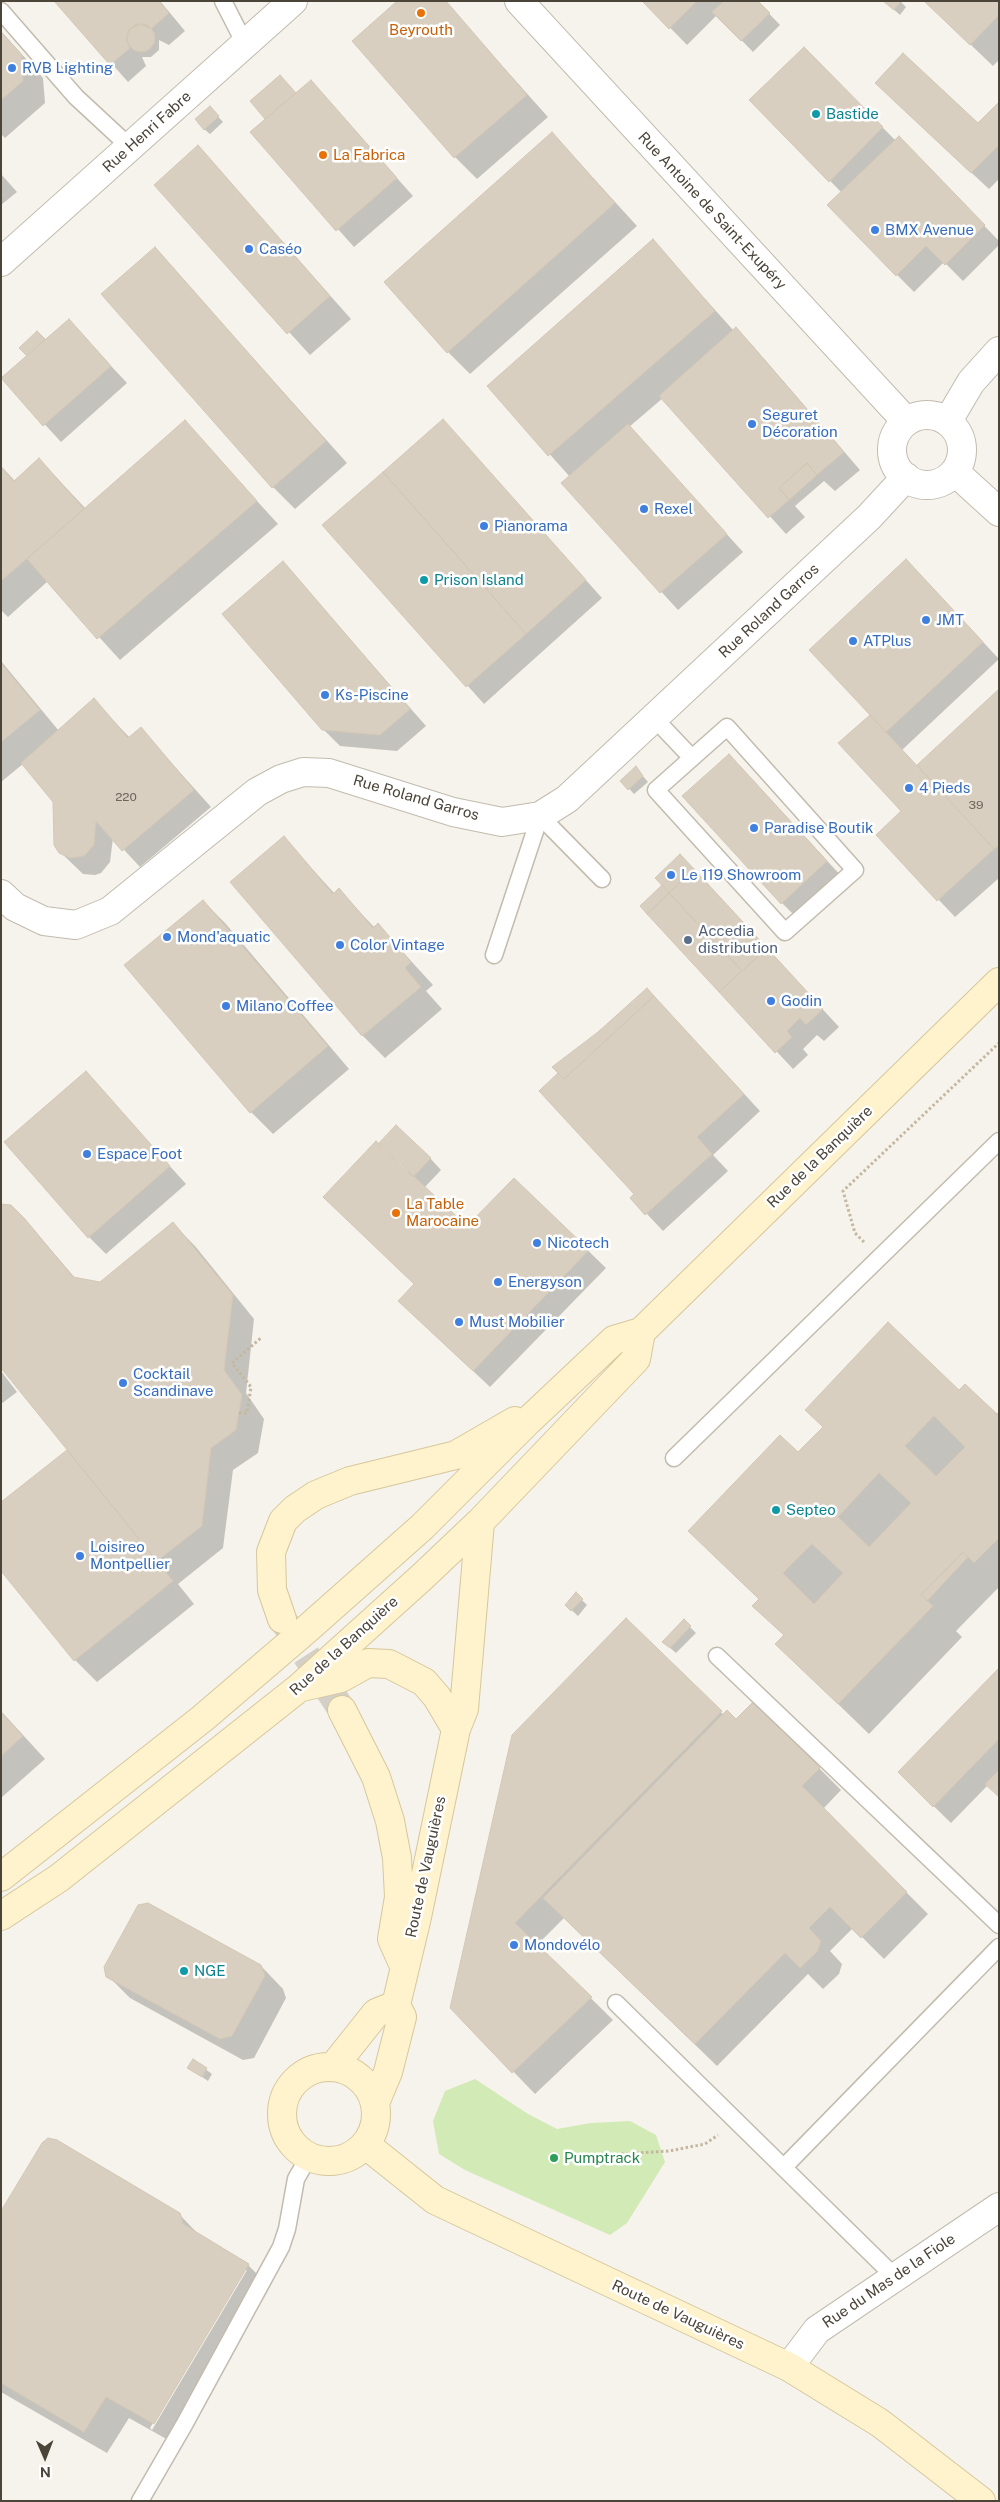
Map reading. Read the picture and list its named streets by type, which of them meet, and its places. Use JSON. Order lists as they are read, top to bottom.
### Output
{
  "streets": {
    "street": [
      "Rue Henri Fabre",
      "Rue Antoine de Saint-Exupéry",
      "Rue Roland Garros",
      "Rue de la Banquière",
      "Route de Vauguières",
      "Rue du Mas de la Fiole"
    ]
  },
  "crossings": [
    ["Rue Antoine de Saint-Exupéry", "Rue Roland Garros"],
    ["Rue de la Banquière", "Route de Vauguières"],
    ["Route de Vauguières", "Rue du Mas de la Fiole"]
  ],
  "places": [
    "Beyrouth",
    "RVB Lighting",
    "Bastide",
    "La Fabrica",
    "BMX Avenue",
    "Caséo",
    "Seguret Décoration",
    "Rexel",
    "Pianorama",
    "Prison Island",
    "JMT",
    "ATPlus",
    "Ks-Piscine",
    "4 Pieds",
    "Paradise Boutik",
    "Le 119 Showroom",
    "Mond'aquatic",
    "Accedia distribution",
    "Color Vintage",
    "Godin",
    "Milano Coffee",
    "Espace Foot",
    "La Table Marocaine",
    "Nicotech",
    "Energyson",
    "Must Mobilier",
    "Cocktail Scandinave",
    "Septeo",
    "Loisireo Montpellier",
    "Mondovélo",
    "NGE",
    "Pumptrack"
  ],
  "house_numbers": ["220", "39"],
  "north": "bottom"
}
